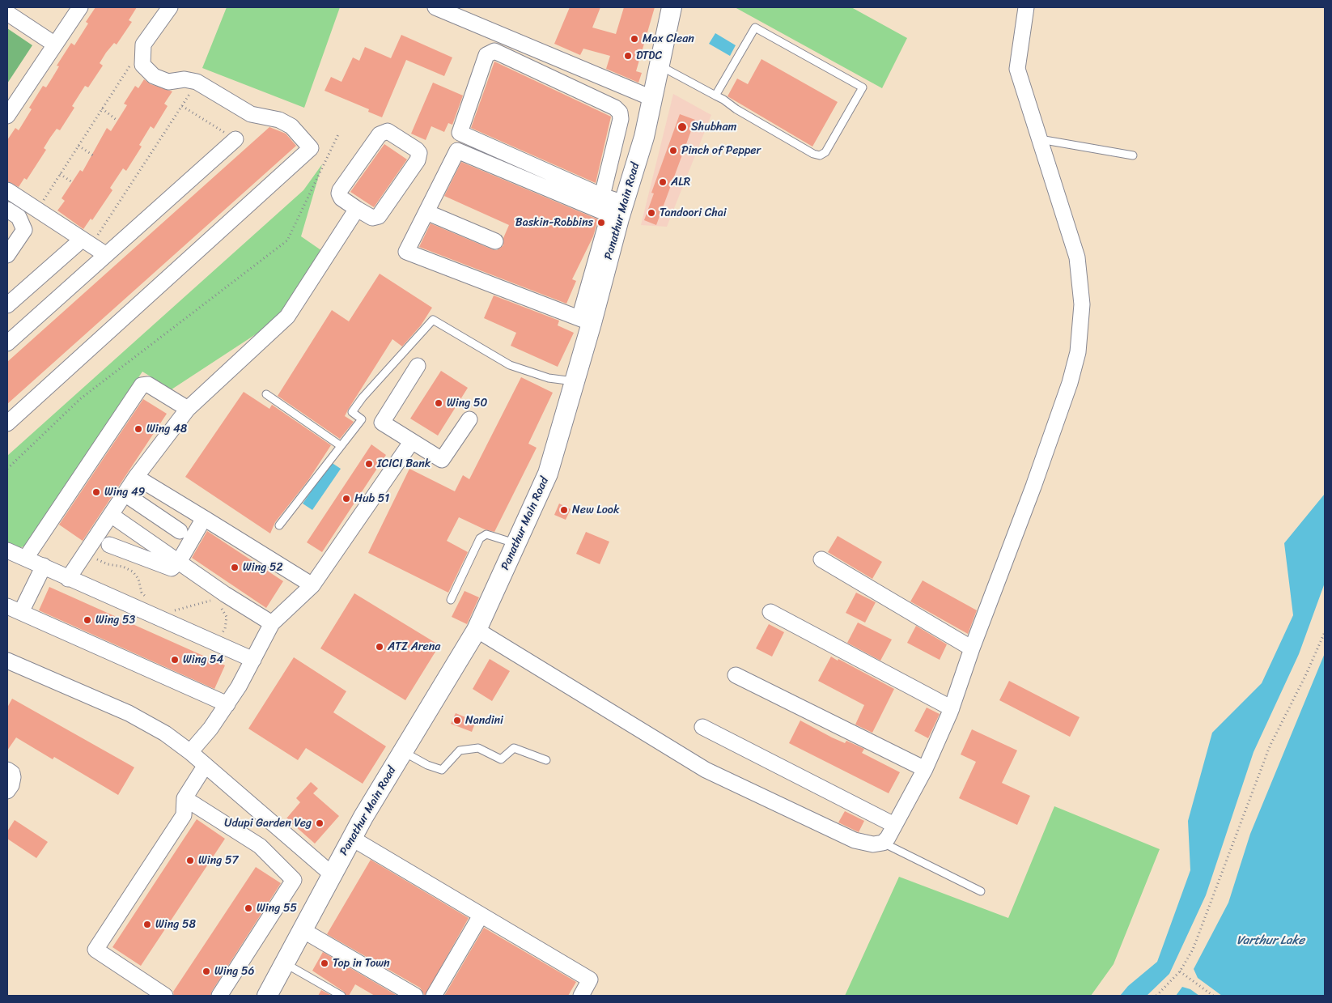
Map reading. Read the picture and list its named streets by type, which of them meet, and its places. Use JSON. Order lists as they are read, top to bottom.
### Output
{
  "streets": {
    "street": ["Panathur Main Road"]
  },
  "water": ["Varthur Lake"],
  "places": [
    "Max Clean",
    "DTDC",
    "Shubham",
    "Pinch of Pepper",
    "ALR",
    "Tandoori Chai",
    "Baskin-Robbins",
    "Wing 50",
    "Wing 48",
    "ICICI Bank",
    "Wing 49",
    "Hub 51",
    "New Look",
    "Wing 52",
    "Wing 53",
    "ATZ Arena",
    "Wing 54",
    "Nandini",
    "Udupi Garden Veg",
    "Wing 57",
    "Wing 55",
    "Wing 58",
    "Top in Town",
    "Wing 56"
  ]
}
